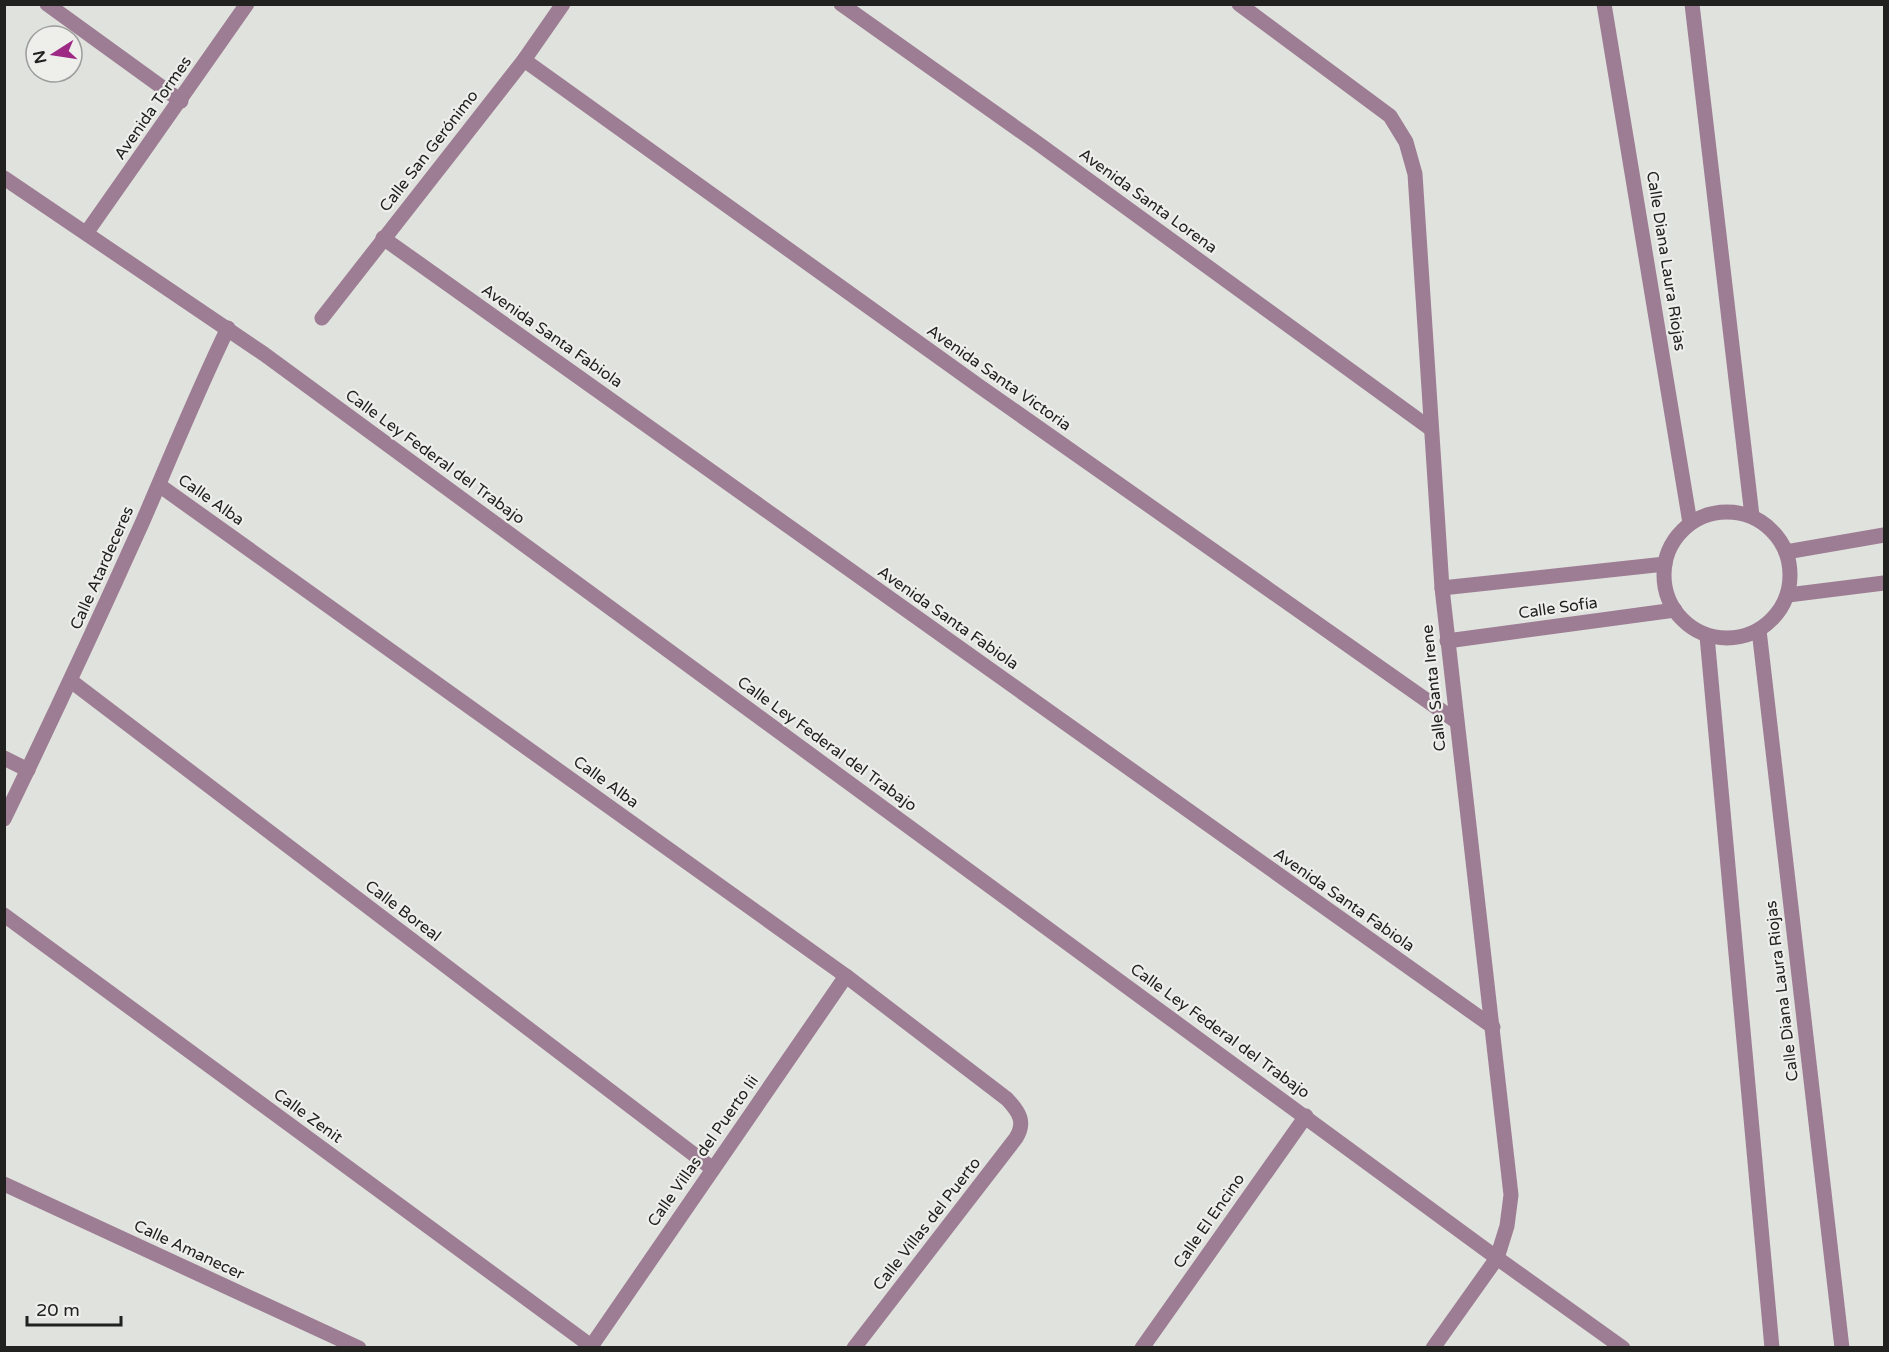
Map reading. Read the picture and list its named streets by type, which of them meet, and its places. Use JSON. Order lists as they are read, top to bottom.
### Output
{
  "streets": {
    "street": [
      "Avenida Tormes",
      "Calle San Gerónimo",
      "Avenida Santa Lorena",
      "Calle Diana Laura Riojas",
      "Avenida Santa Fabiola",
      "Avenida Santa Victoria",
      "Calle Ley Federal del Trabajo",
      "Calle Alba",
      "Calle Atardeceres",
      "Calle Sofía",
      "Calle Santa Irene",
      "Calle Boreal",
      "Calle Zenit",
      "Calle Villas del Puerto Iii",
      "Calle El Encino",
      "Calle Villas del Puerto",
      "Calle Amanecer"
    ]
  },
  "crossings": [
    ["Avenida Tormes", "Calle Ley Federal del Trabajo"],
    ["Calle San Gerónimo", "Avenida Santa Fabiola"],
    ["Calle San Gerónimo", "Avenida Santa Victoria"],
    ["Avenida Santa Lorena", "Calle Santa Irene"],
    ["Calle Diana Laura Riojas", "Calle Sofía"],
    ["Avenida Santa Fabiola", "Calle Santa Irene"],
    ["Avenida Santa Victoria", "Calle Santa Irene"],
    ["Calle Ley Federal del Trabajo", "Calle Atardeceres"],
    ["Calle Ley Federal del Trabajo", "Calle Santa Irene"],
    ["Calle Ley Federal del Trabajo", "Calle El Encino"],
    ["Calle Alba", "Calle Atardeceres"],
    ["Calle Alba", "Calle Villas del Puerto Iii"],
    ["Calle Alba", "Calle Villas del Puerto"],
    ["Calle Atardeceres", "Calle Boreal"],
    ["Calle Sofía", "Calle Santa Irene"],
    ["Calle Boreal", "Calle Villas del Puerto Iii"],
    ["Calle Zenit", "Calle Villas del Puerto Iii"]
  ],
  "scale_bar": "20 m",
  "north": "left"
}
